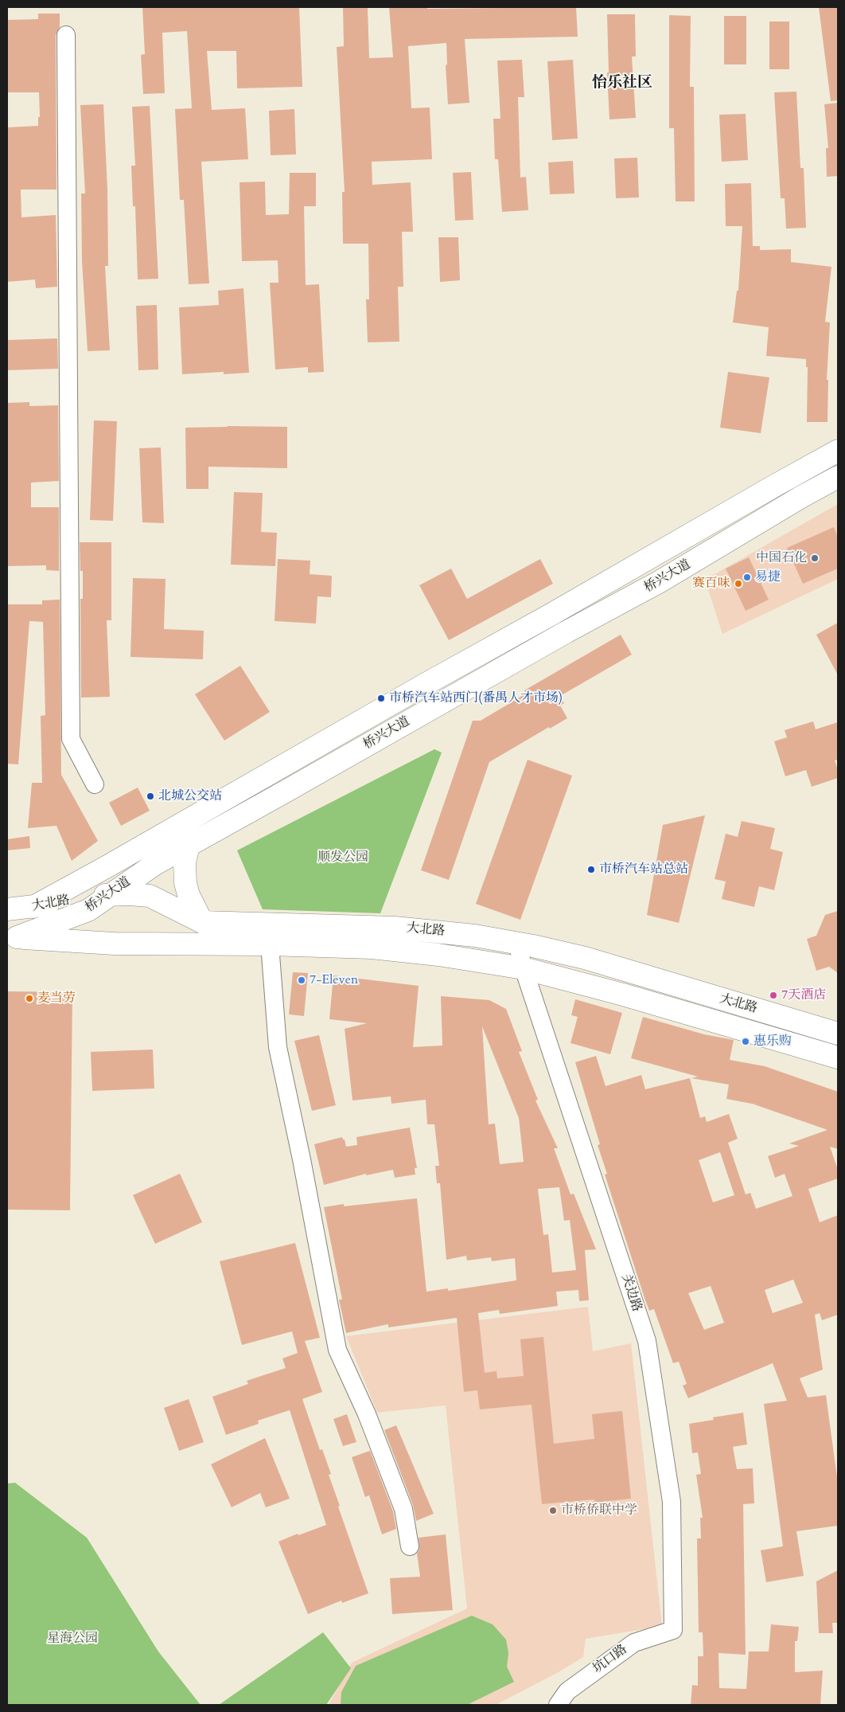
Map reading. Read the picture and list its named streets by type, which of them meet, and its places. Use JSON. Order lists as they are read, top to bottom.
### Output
{
  "streets": {
    "main road": ["桥兴大道", "大北路"],
    "street": ["关边路", "坑口路"]
  },
  "crossings": [
    ["桥兴大道", "大北路"],
    ["大北路", "关边路"],
    ["关边路", "坑口路"]
  ],
  "districts": ["怡乐社区"],
  "parks": ["顺发公园", "星海公园"],
  "places": [
    "中国石化",
    "易捷",
    "赛百味",
    "市桥汽车站西门(番禺人才市场)",
    "北城公交站",
    "市桥汽车站总站",
    "7-Eleven",
    "7天酒店",
    "麦当劳",
    "惠乐购",
    "市桥侨联中学"
  ]
}
